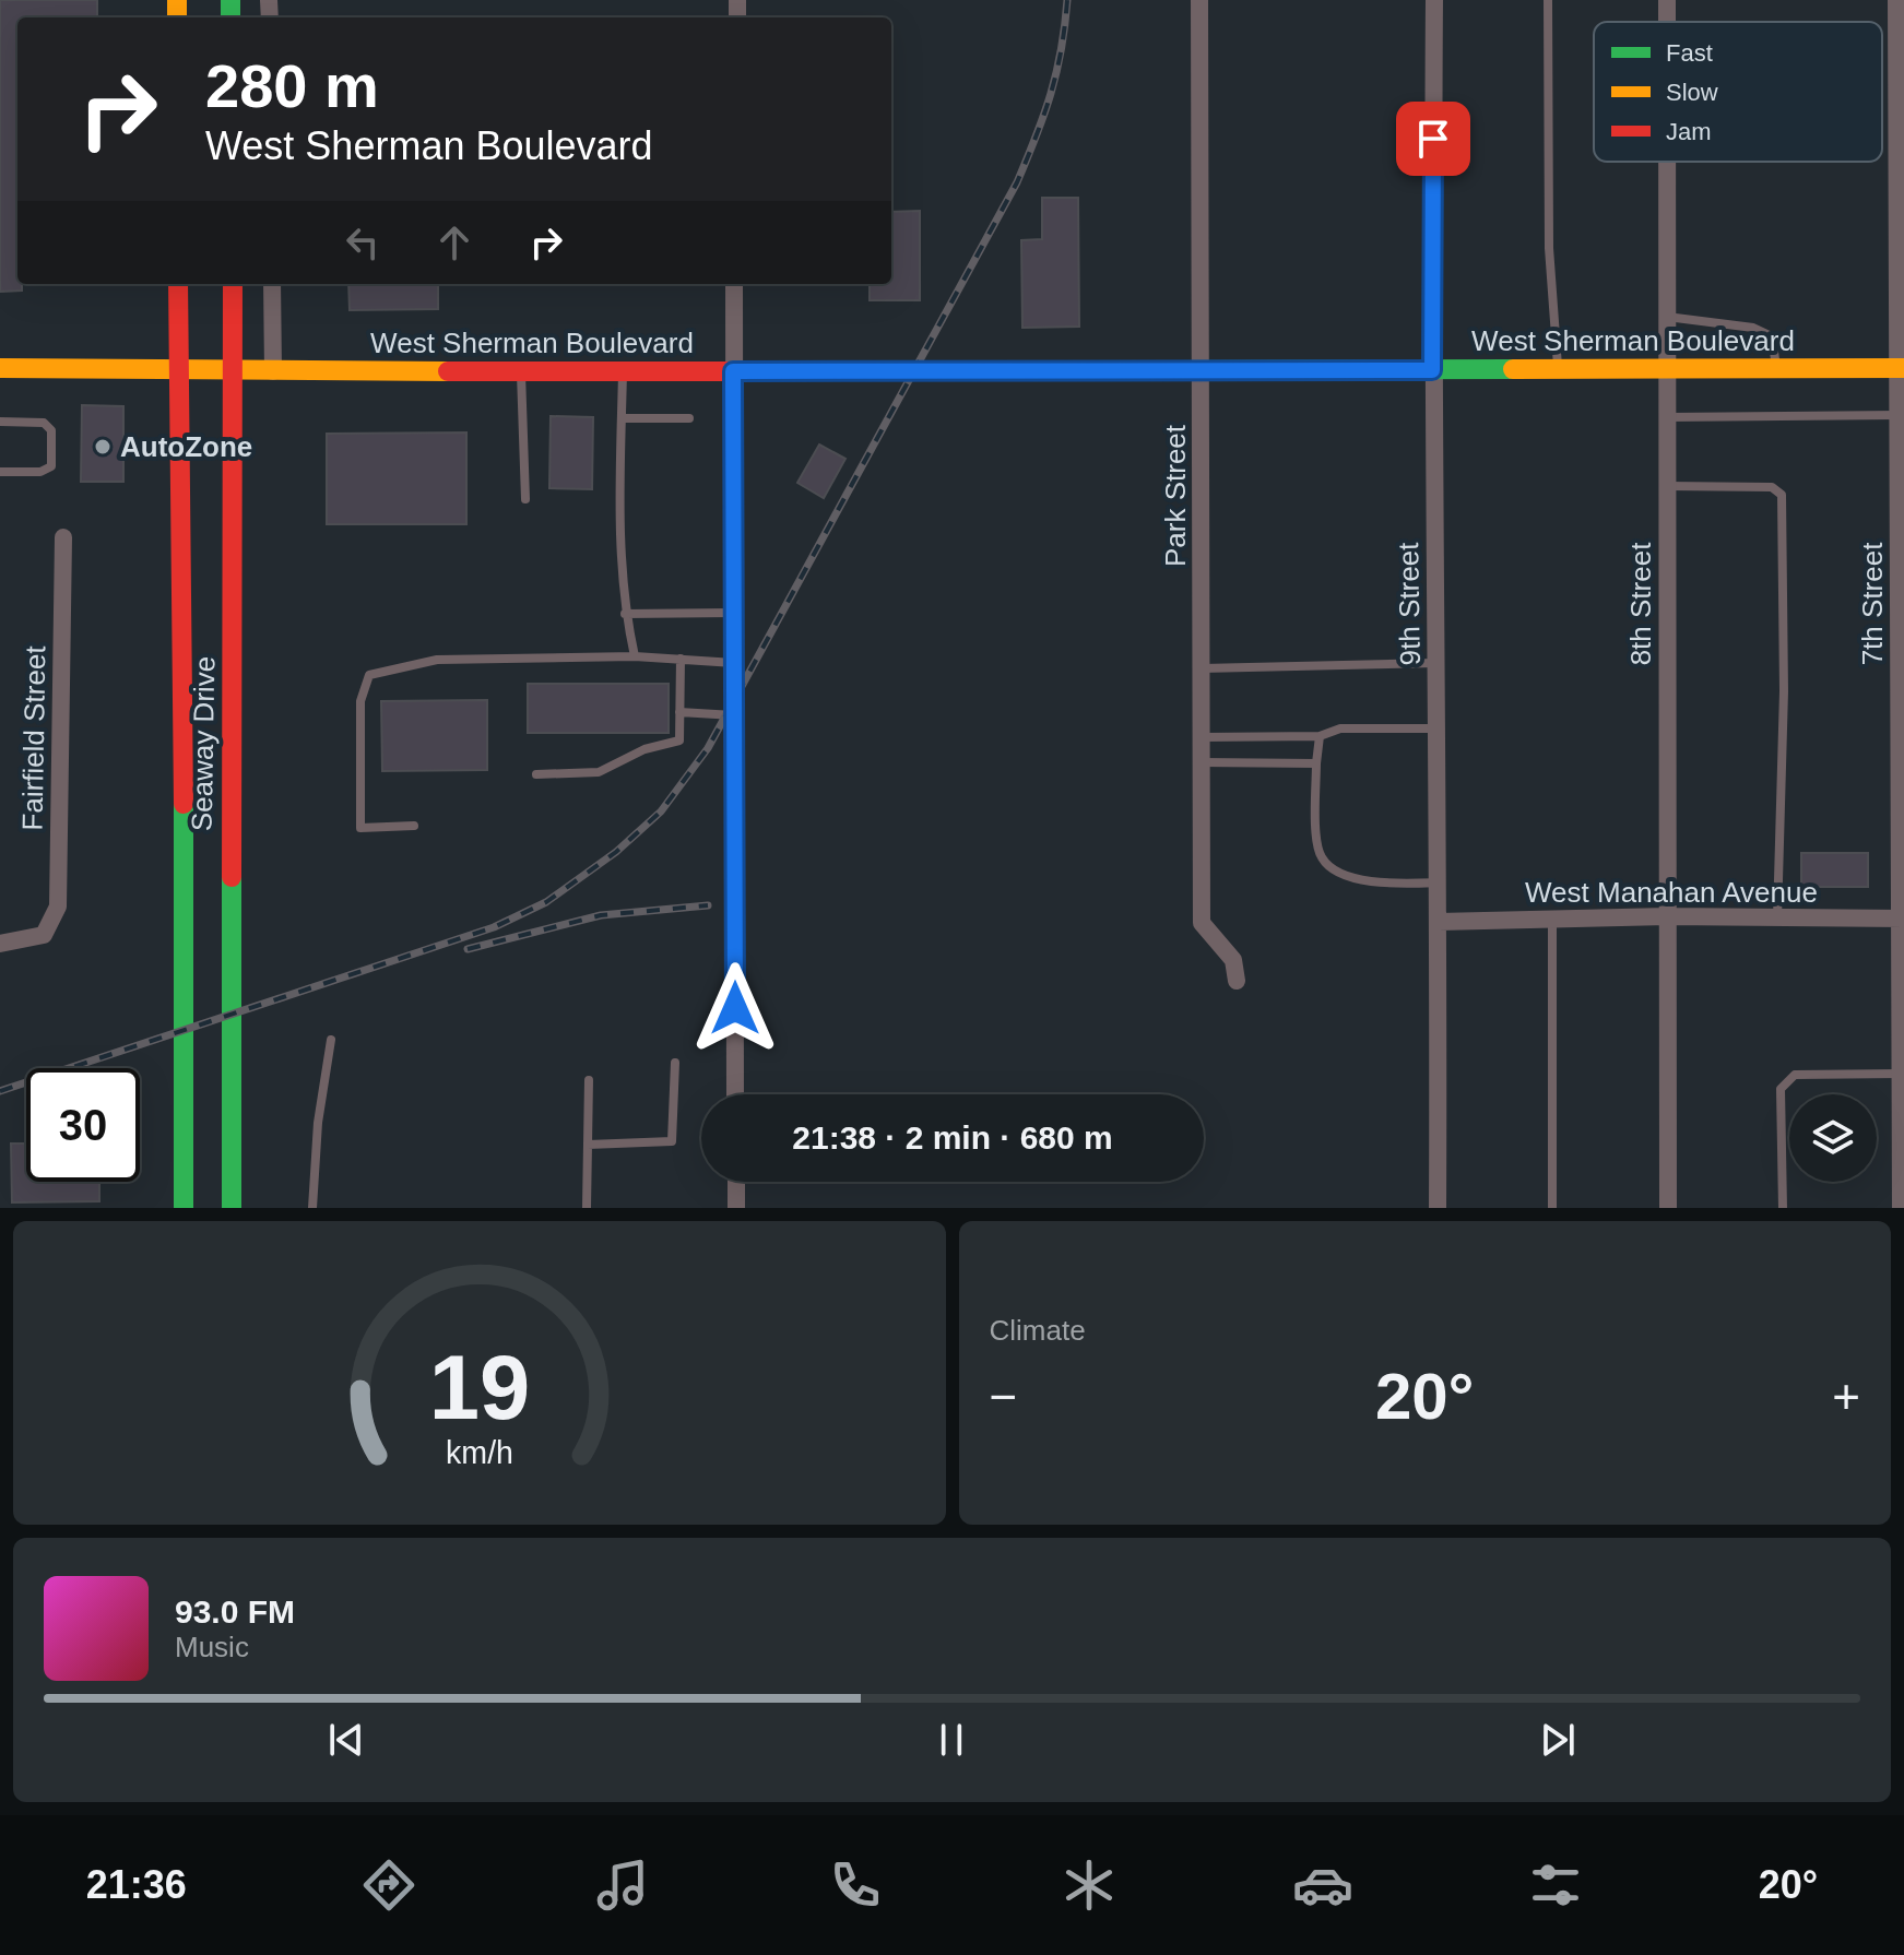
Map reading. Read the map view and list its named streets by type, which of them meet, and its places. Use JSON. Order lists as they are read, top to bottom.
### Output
{
  "streets": {
    "main road": ["West Sherman Boulevard", "Seaway Drive"],
    "street": [
      "Park Street",
      "9th Street",
      "8th Street",
      "7th Street",
      "Fairfield Street",
      "West Manahan Avenue"
    ]
  },
  "crossings": [
    ["West Sherman Boulevard", "Park Street"],
    ["West Sherman Boulevard", "9th Street"],
    ["West Sherman Boulevard", "8th Street"],
    ["West Sherman Boulevard", "7th Street"],
    ["West Sherman Boulevard", "Seaway Drive"],
    ["9th Street", "West Manahan Avenue"],
    ["8th Street", "West Manahan Avenue"],
    ["7th Street", "West Manahan Avenue"]
  ],
  "places": ["AutoZone"],
  "legend": ["Fast", "Slow", "Jam"],
  "page": {
    "turn": ["280 m", "West Sherman Boulevard"],
    "limit": "30",
    "trip": "21:38 · 2 min · 680 m",
    "tile": "Climate",
    "heat": ["−", "20°", "+"],
    "song": ["93.0 FM", "Music"],
    "tabs": ["21:36", "20°"],
    "gauge": ["19", "km/h"]
  }
}
